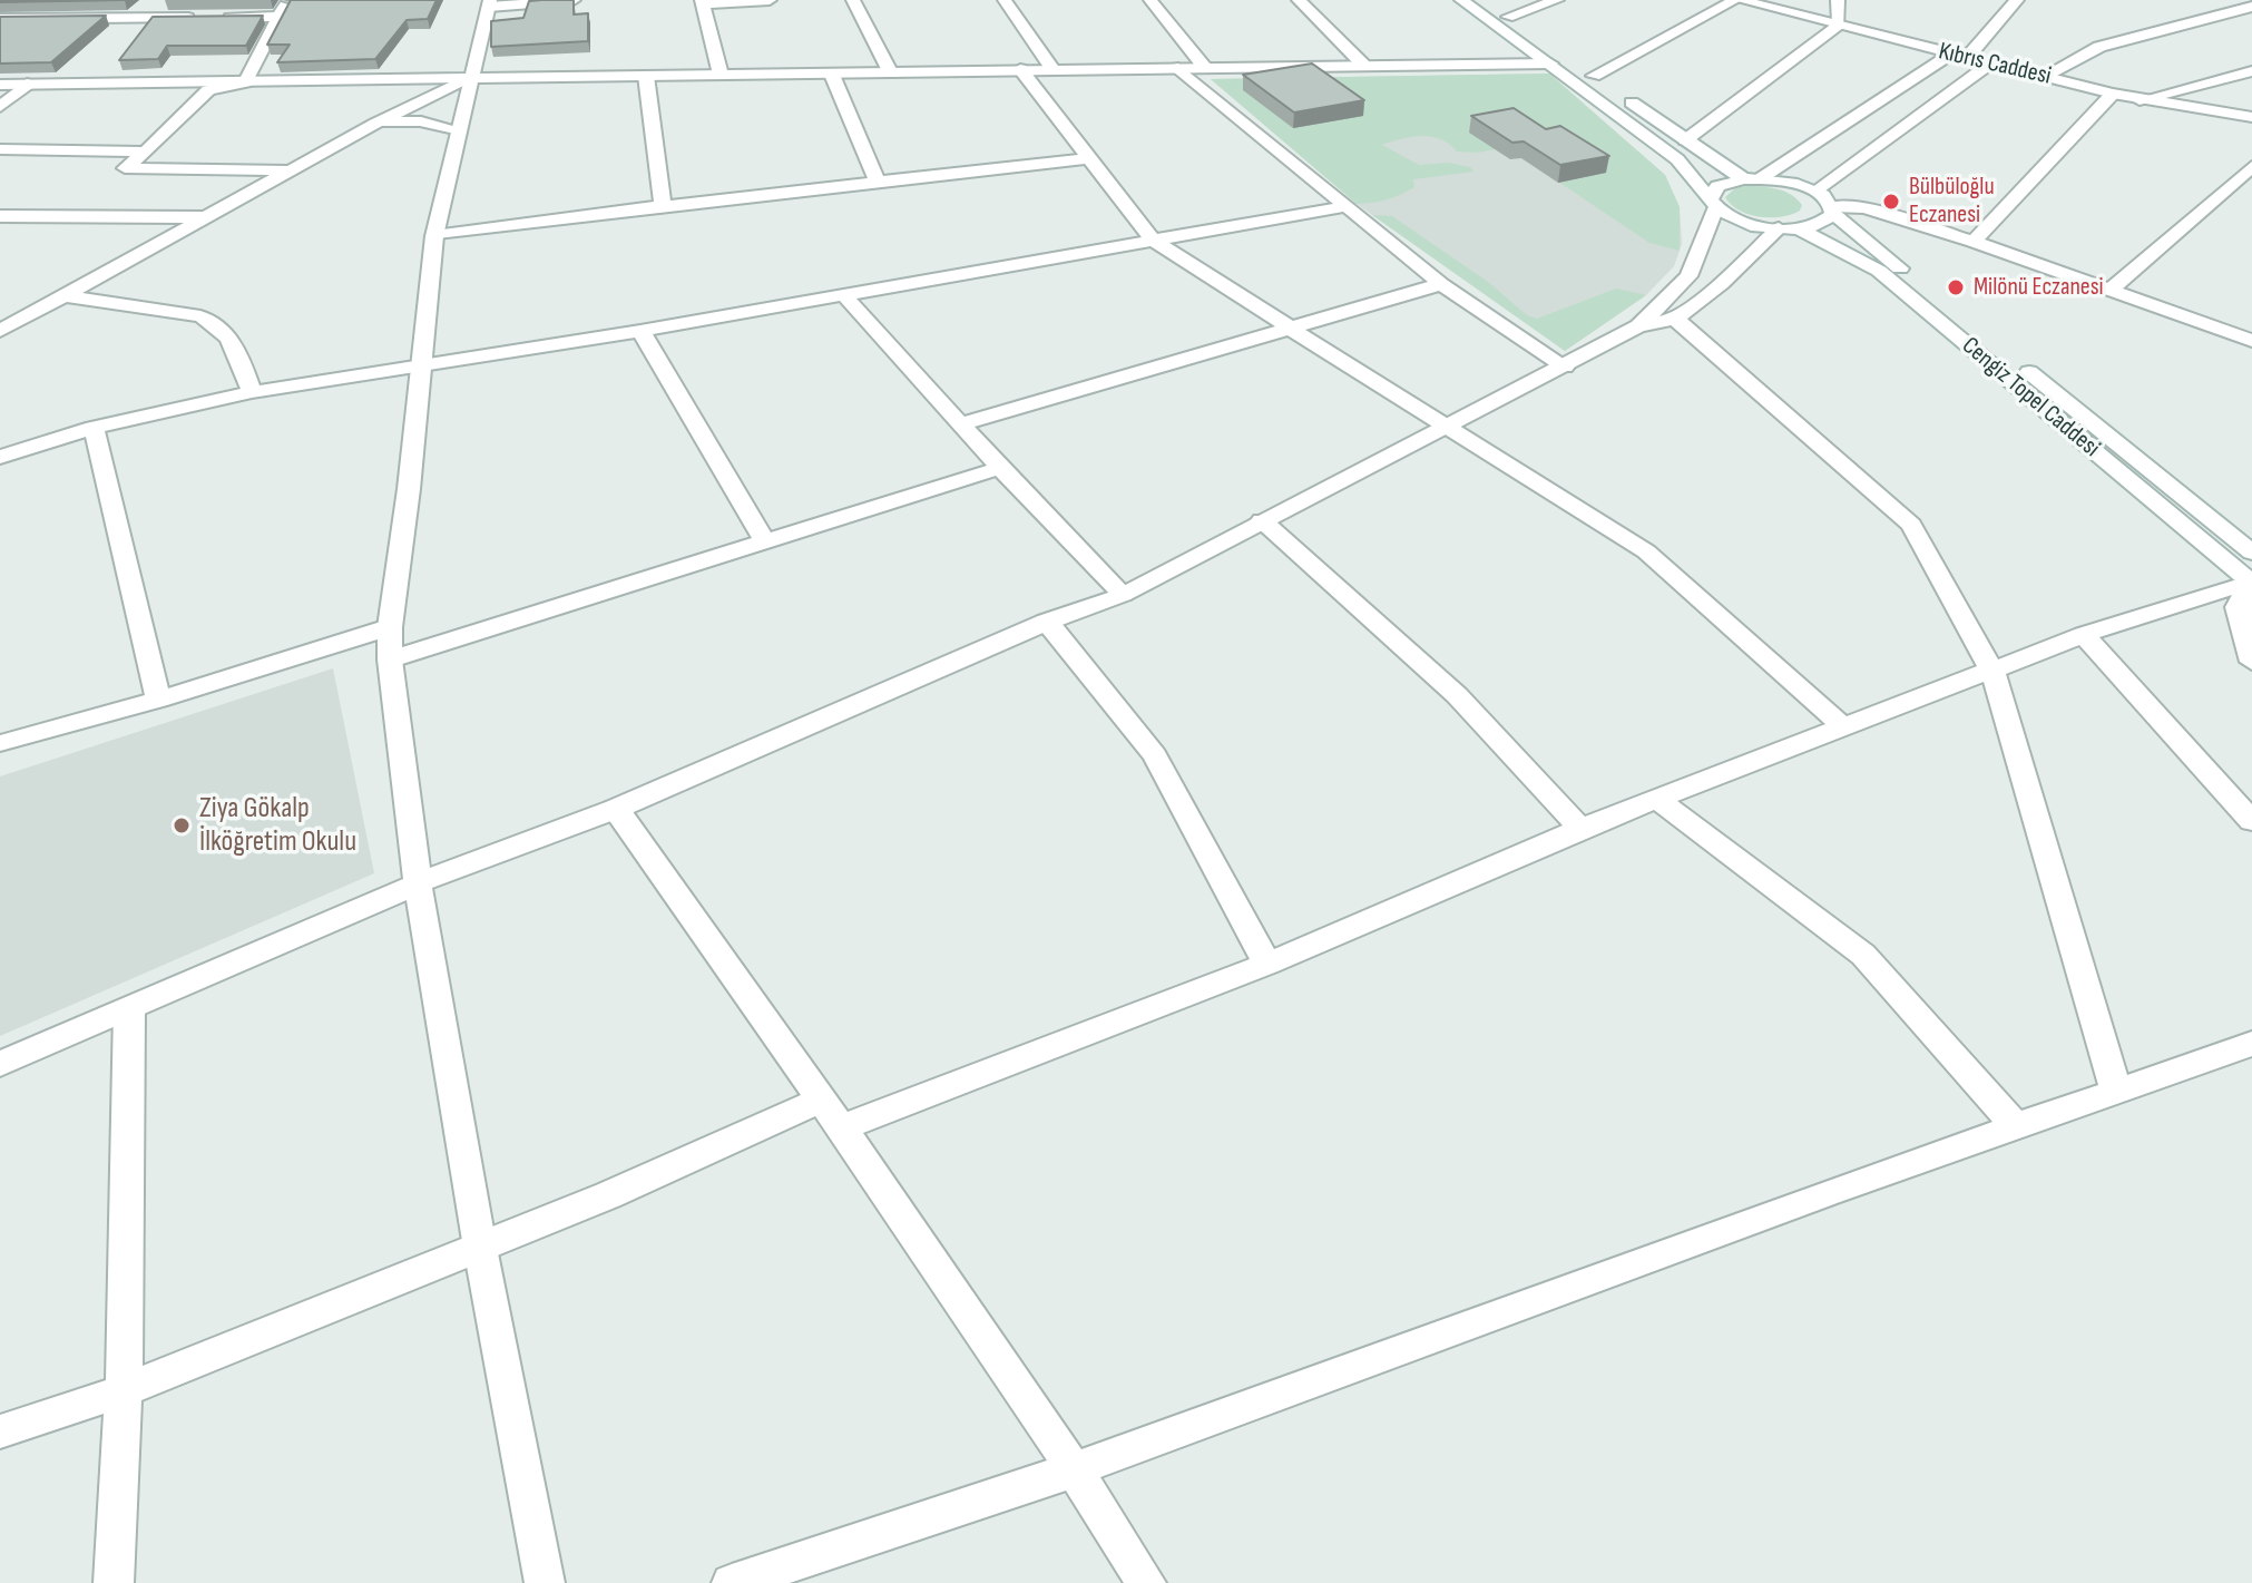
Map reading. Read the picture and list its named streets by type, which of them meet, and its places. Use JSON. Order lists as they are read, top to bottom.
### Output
{
  "streets": {
    "street": ["Kıbrıs Caddesi", "Cengiz Topel Caddesi"]
  },
  "places": ["Bülbüloğlu Eczanesi", "Milönü Eczanesi", "Ziya Gökalp İlköğretim Okulu"]
}
